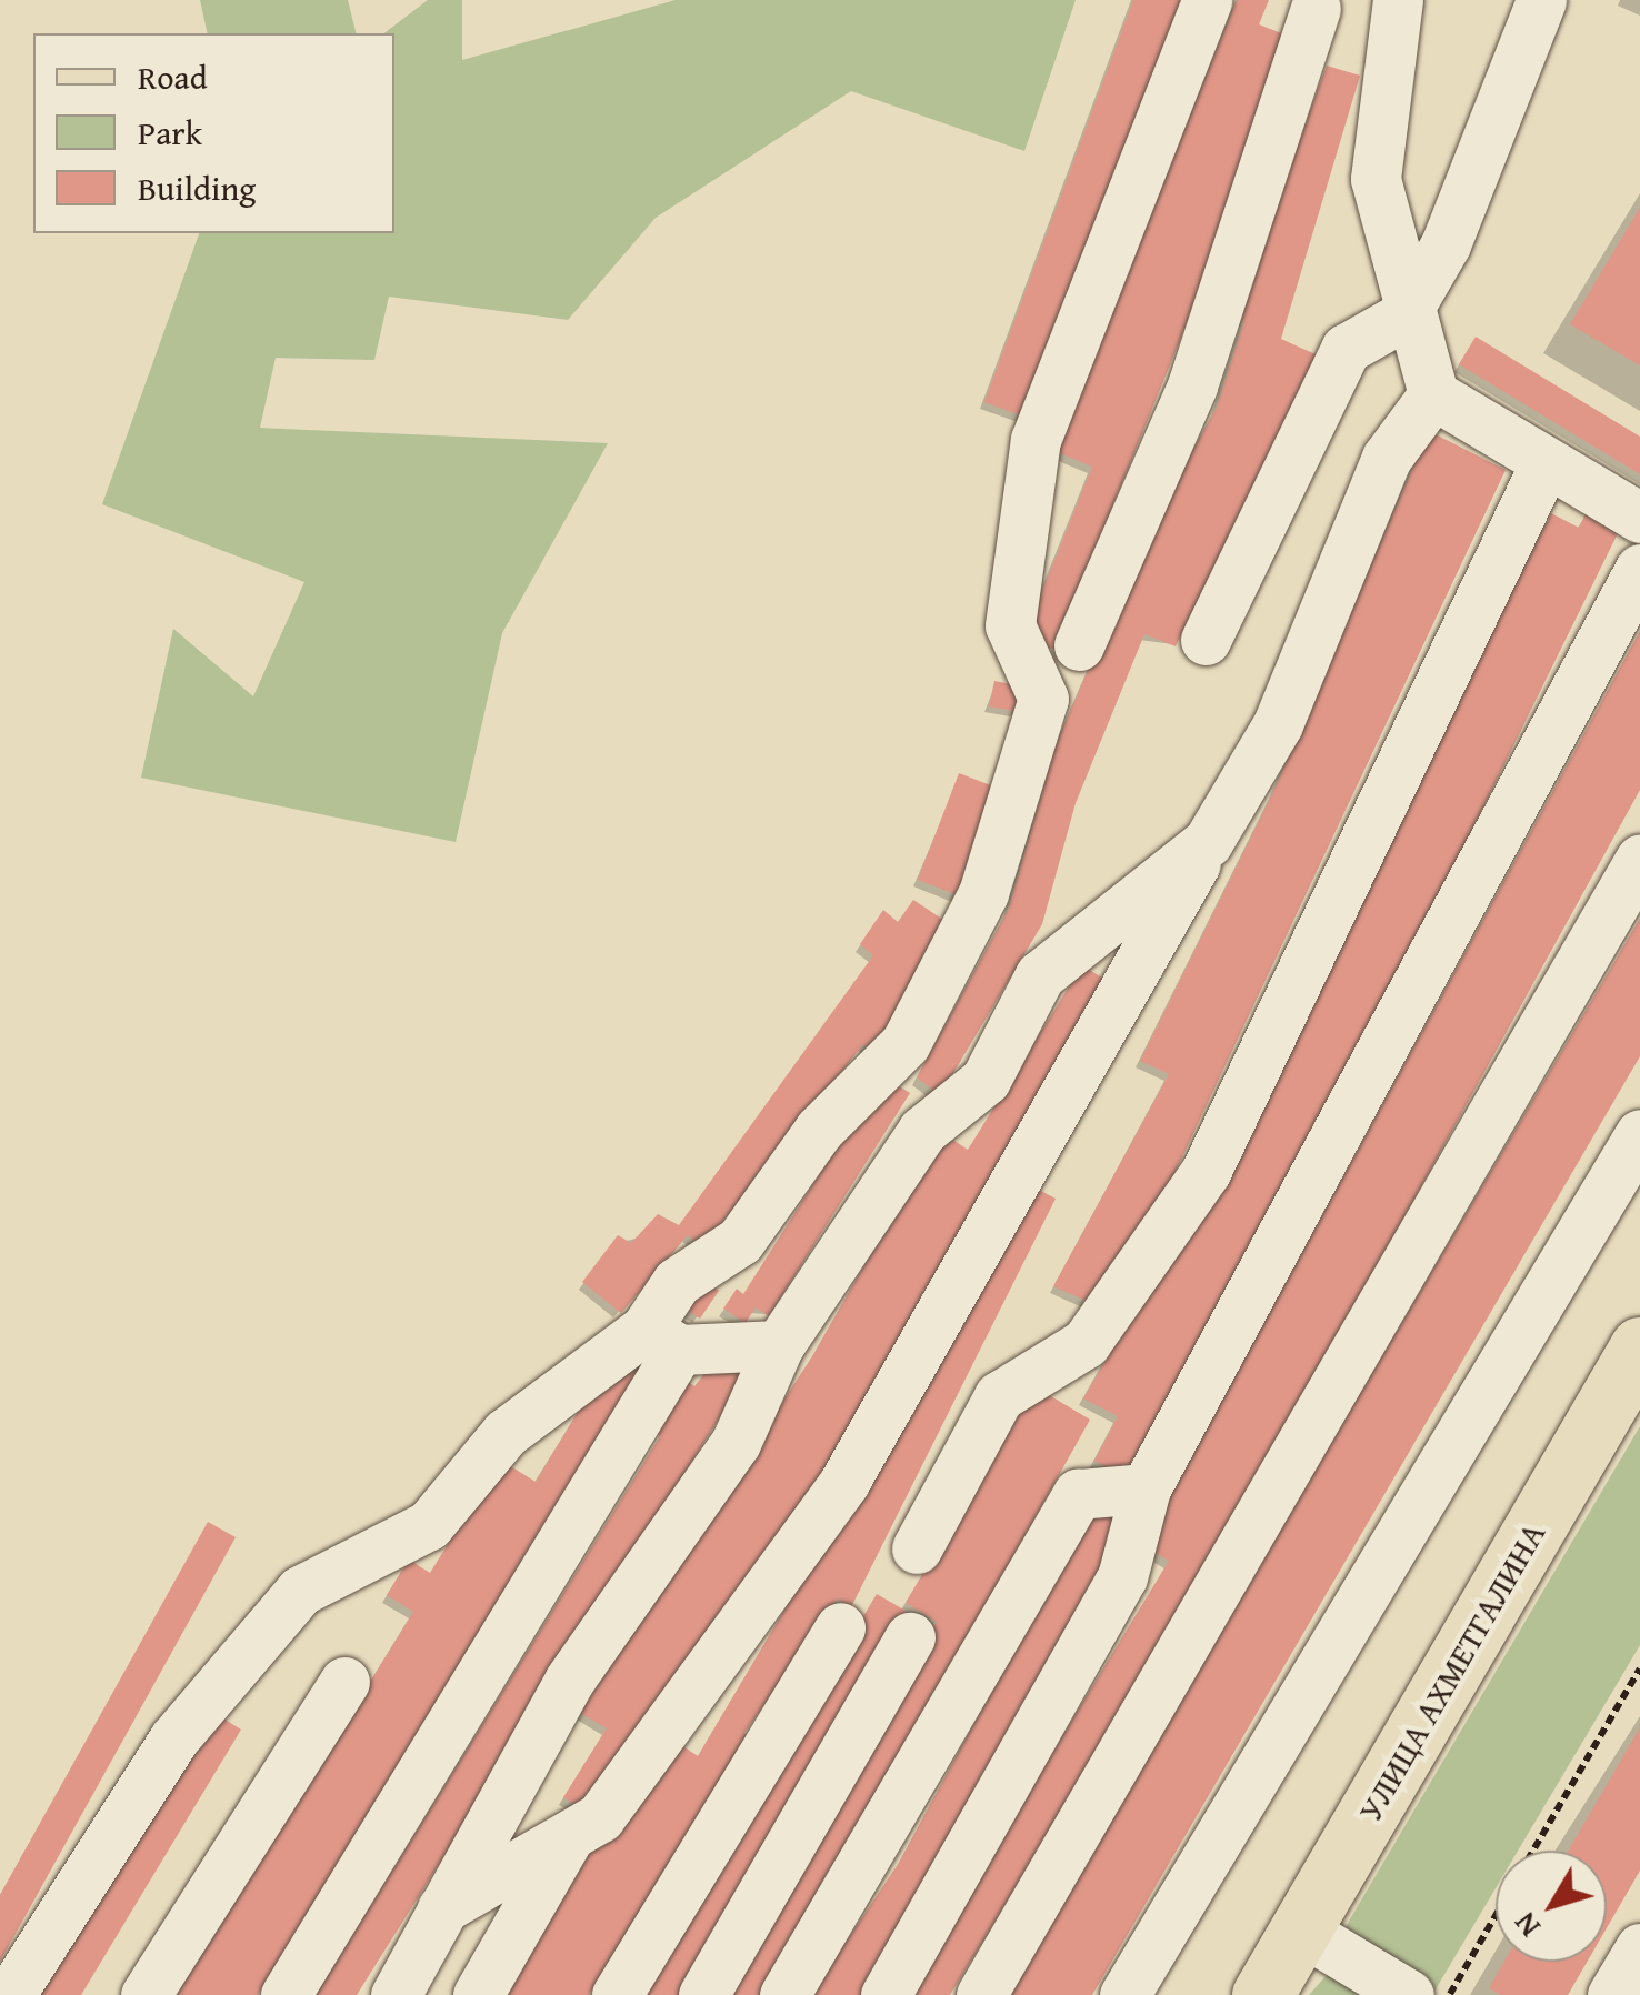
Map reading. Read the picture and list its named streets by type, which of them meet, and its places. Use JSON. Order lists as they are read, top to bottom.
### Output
{
  "streets": {
    "main road": ["УЛИЦА АХМЕТГАЛИНА"]
  },
  "legend": ["Road", "Park", "Building"],
  "north": "bottom left"
}
